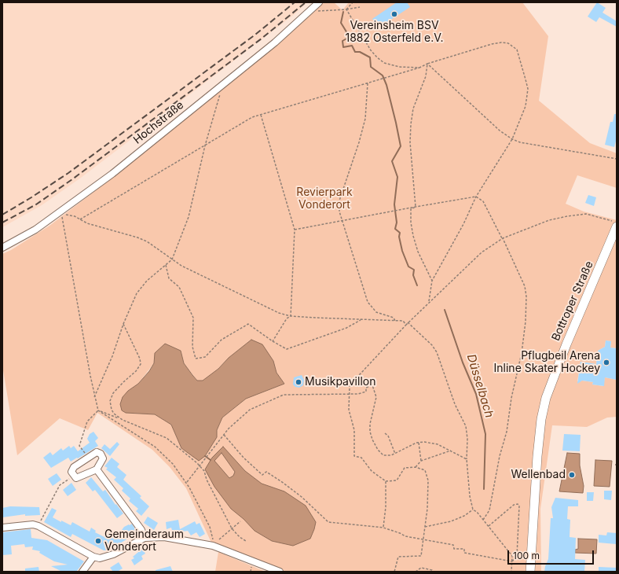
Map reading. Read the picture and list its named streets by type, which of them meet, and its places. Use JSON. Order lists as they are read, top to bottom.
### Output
{
  "streets": {
    "main road": ["Bottroper Straße"],
    "street": ["Hochstraße"]
  },
  "water": ["Düsselbach"],
  "parks": ["Revierpark Vonderort"],
  "places": [
    "Vereinsheim BSV 1882 Osterfeld e.V.",
    "Pflugbeil Arena Inline Skater Hockey",
    "Musikpavillon",
    "Wellenbad",
    "Gemeinderaum Vonderort"
  ],
  "scale_bar": "100 m"
}
